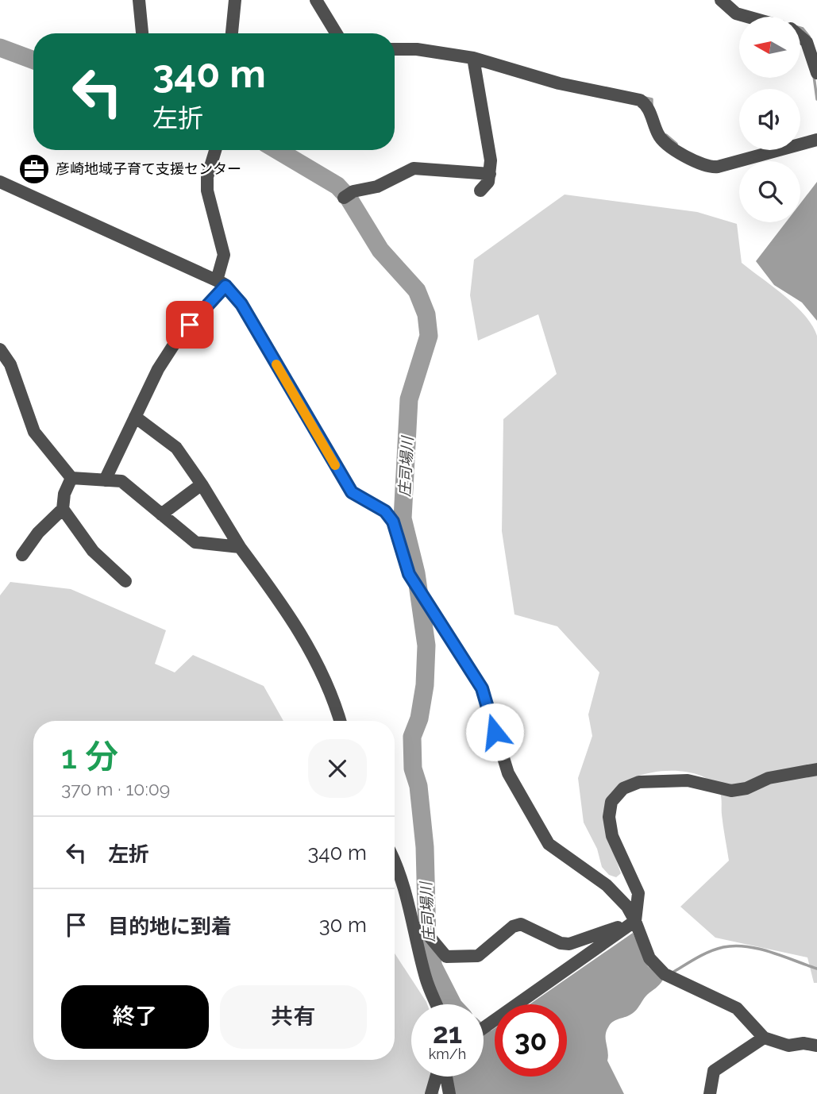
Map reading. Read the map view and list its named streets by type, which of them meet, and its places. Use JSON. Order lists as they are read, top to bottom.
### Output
{
  "water": ["庄司場川"],
  "places": {
    "office": ["彦崎地域子育て支援センター"]
  },
  "north": "left",
  "page": {
    "turn": ["340 m", "左折"],
    "heading": ["1 分", "370 m · 10:09"],
    "list": [
      {
        "name": "左折",
        "value": "340 m"
      },
      {
        "name": "目的地に到着",
        "value": "30 m"
      }
    ],
    "buttons": ["終了", "共有"],
    "speed": "21 km/h",
    "limit": "30"
  }
}
